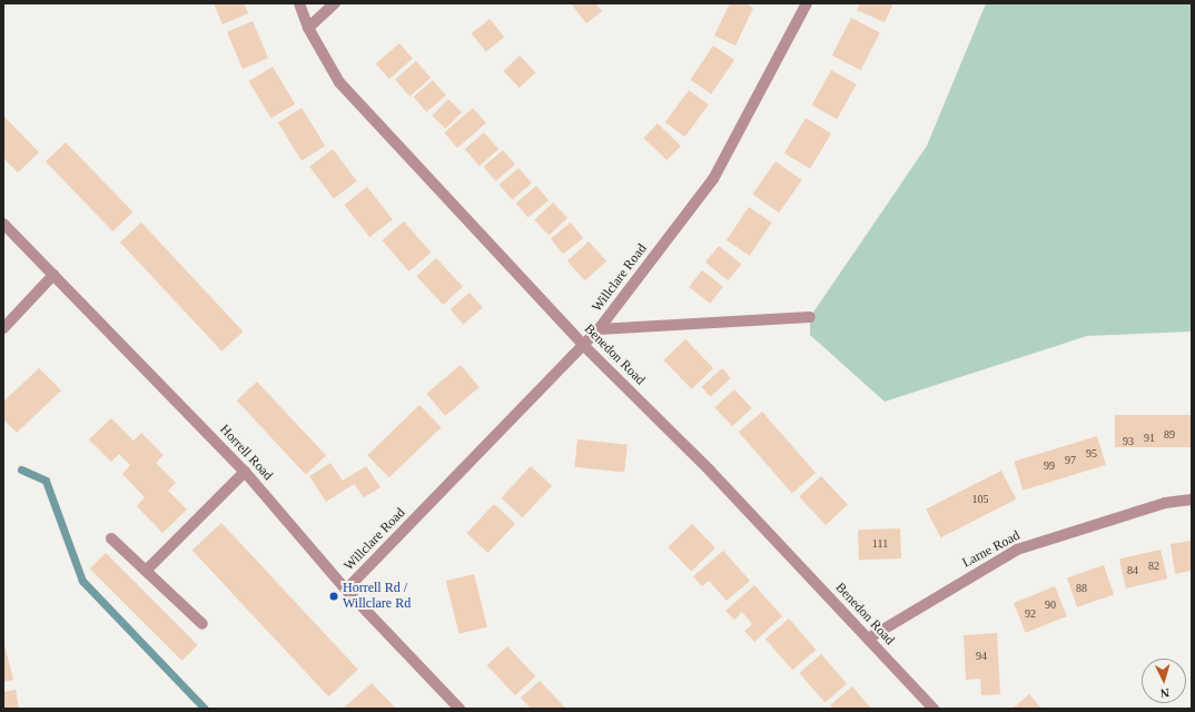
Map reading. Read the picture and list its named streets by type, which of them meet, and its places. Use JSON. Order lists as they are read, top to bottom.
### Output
{
  "streets": {
    "street": [
      "Willclare Road",
      "Benedon Road",
      "Horrell Road",
      "Larne Road"
    ]
  },
  "crossings": [
    ["Willclare Road", "Benedon Road"],
    ["Willclare Road", "Horrell Road"],
    ["Benedon Road", "Larne Road"]
  ],
  "places": ["Horrell Rd / Willclare Rd"],
  "house_numbers": [
    "89",
    "91",
    "93",
    "95",
    "97",
    "99",
    "105",
    "111",
    "82",
    "84",
    "88",
    "90",
    "92",
    "94"
  ],
  "north": "bottom"
}
